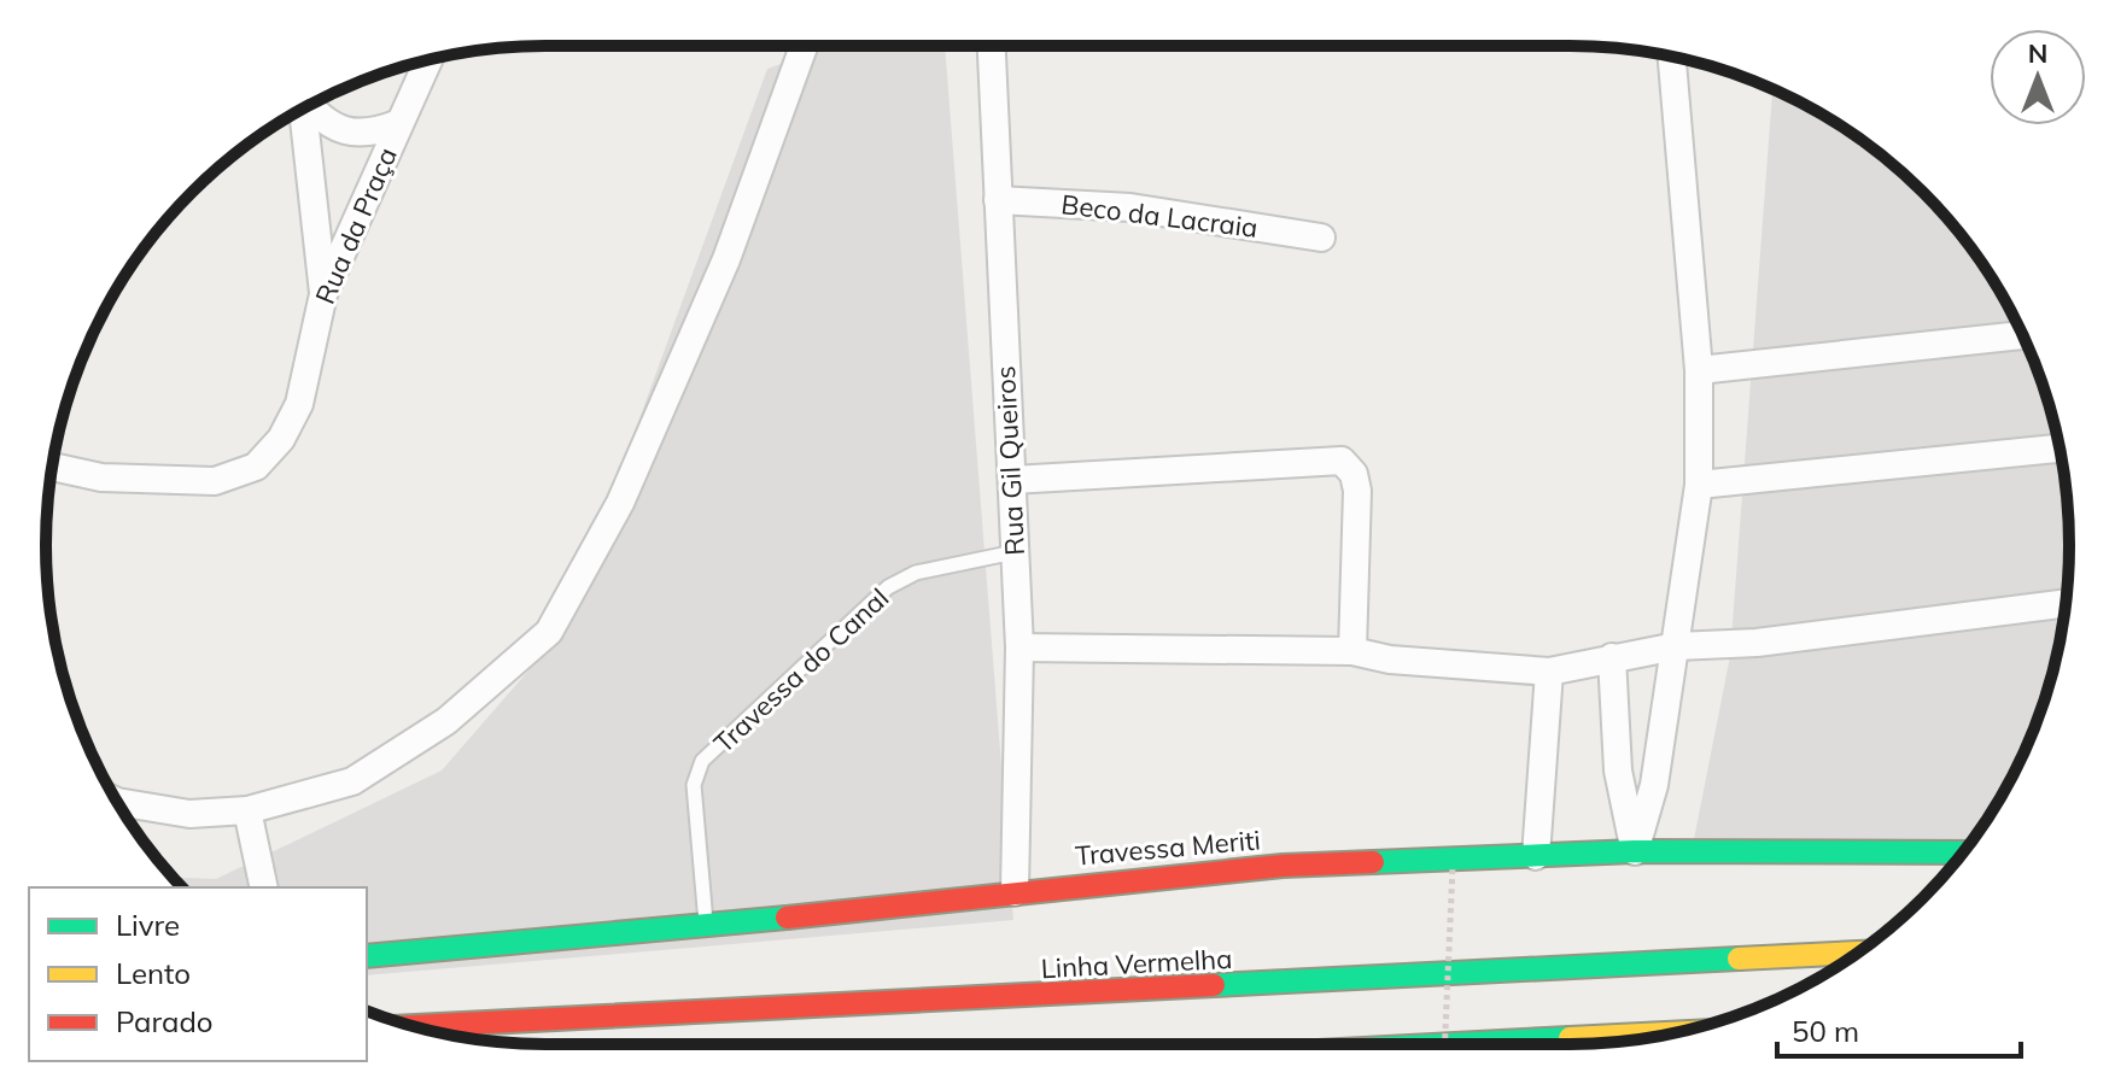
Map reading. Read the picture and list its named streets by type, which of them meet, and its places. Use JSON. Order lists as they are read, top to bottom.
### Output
{
  "streets": {
    "main road": ["Travessa Meriti", "Linha Vermelha"],
    "street": ["Beco da Lacraia", "Rua da Praça", "Rua Gil Queiros"],
    "lane": ["Travessa do Canal"]
  },
  "crossings": [
    ["Beco da Lacraia", "Rua Gil Queiros"],
    ["Rua Gil Queiros", "Travessa Meriti"],
    ["Travessa do Canal", "Travessa Meriti"]
  ],
  "legend": ["Livre", "Lento", "Parado"],
  "scale_bar": "50 m",
  "north": "top"
}
